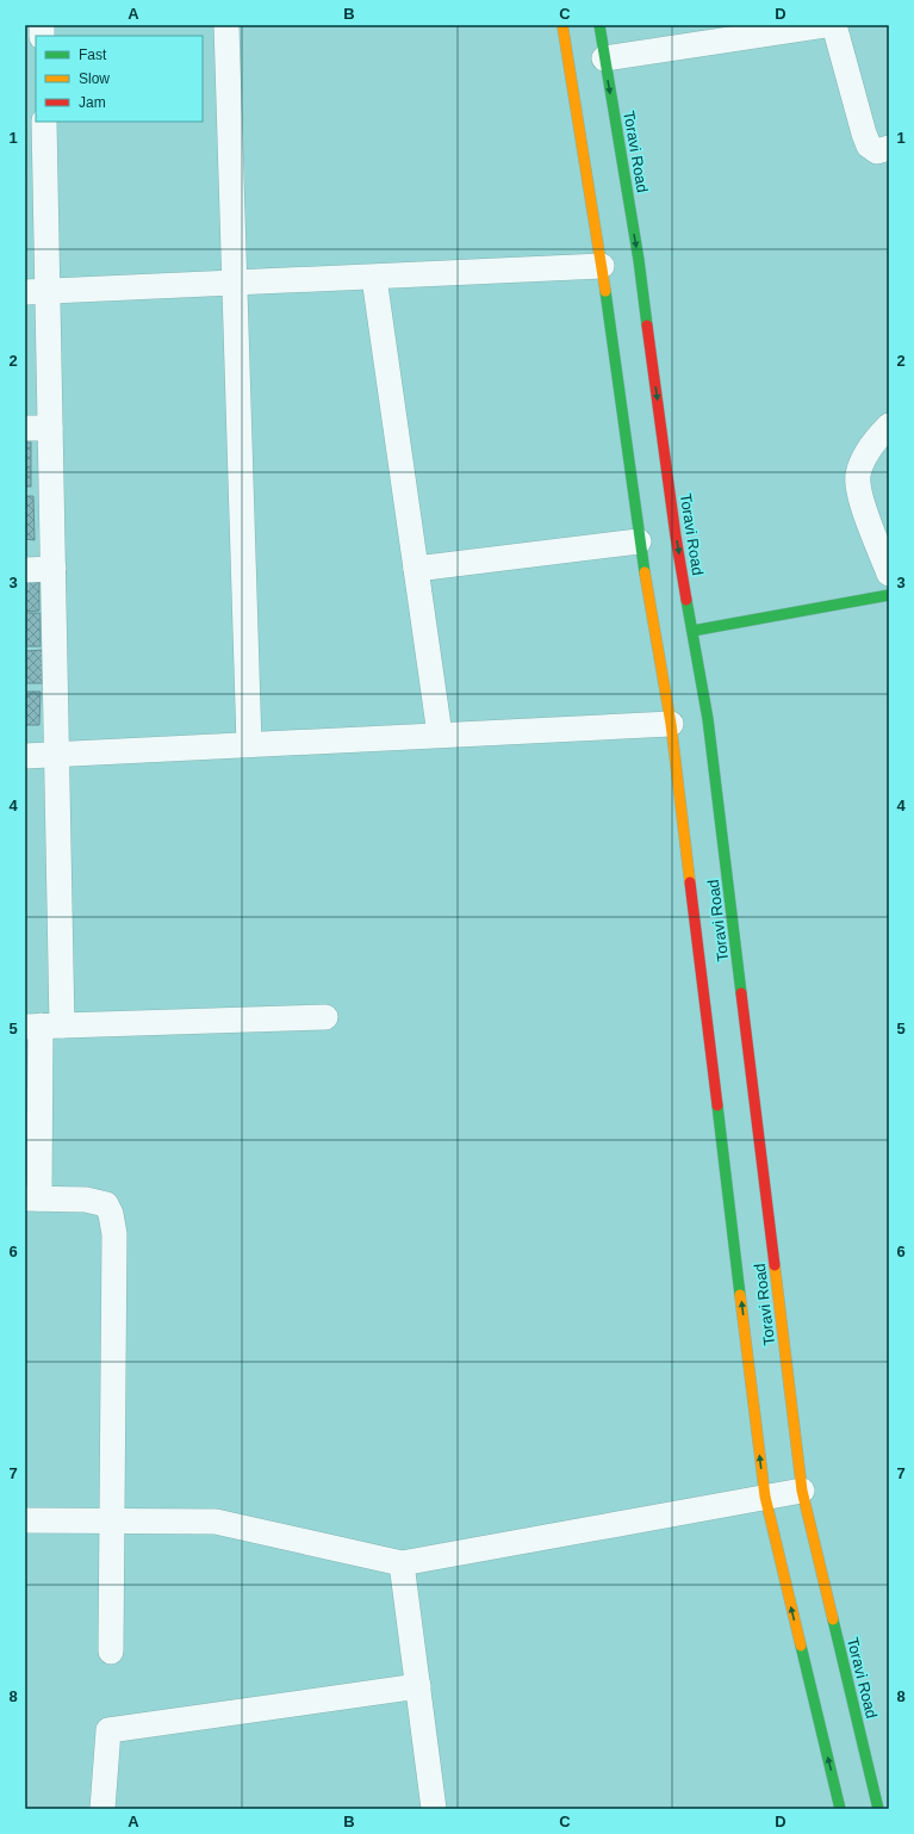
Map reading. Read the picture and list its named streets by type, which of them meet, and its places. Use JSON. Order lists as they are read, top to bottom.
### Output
{
  "streets": {
    "main road": ["Toravi Road"]
  },
  "legend": ["Fast", "Slow", "Jam"],
  "grid": {
    "columns": [
      "A",
      "B",
      "C",
      "D"
    ],
    "rows": [
      "1",
      "2",
      "3",
      "4",
      "5",
      "6",
      "7",
      "8"
    ]
  }
}
